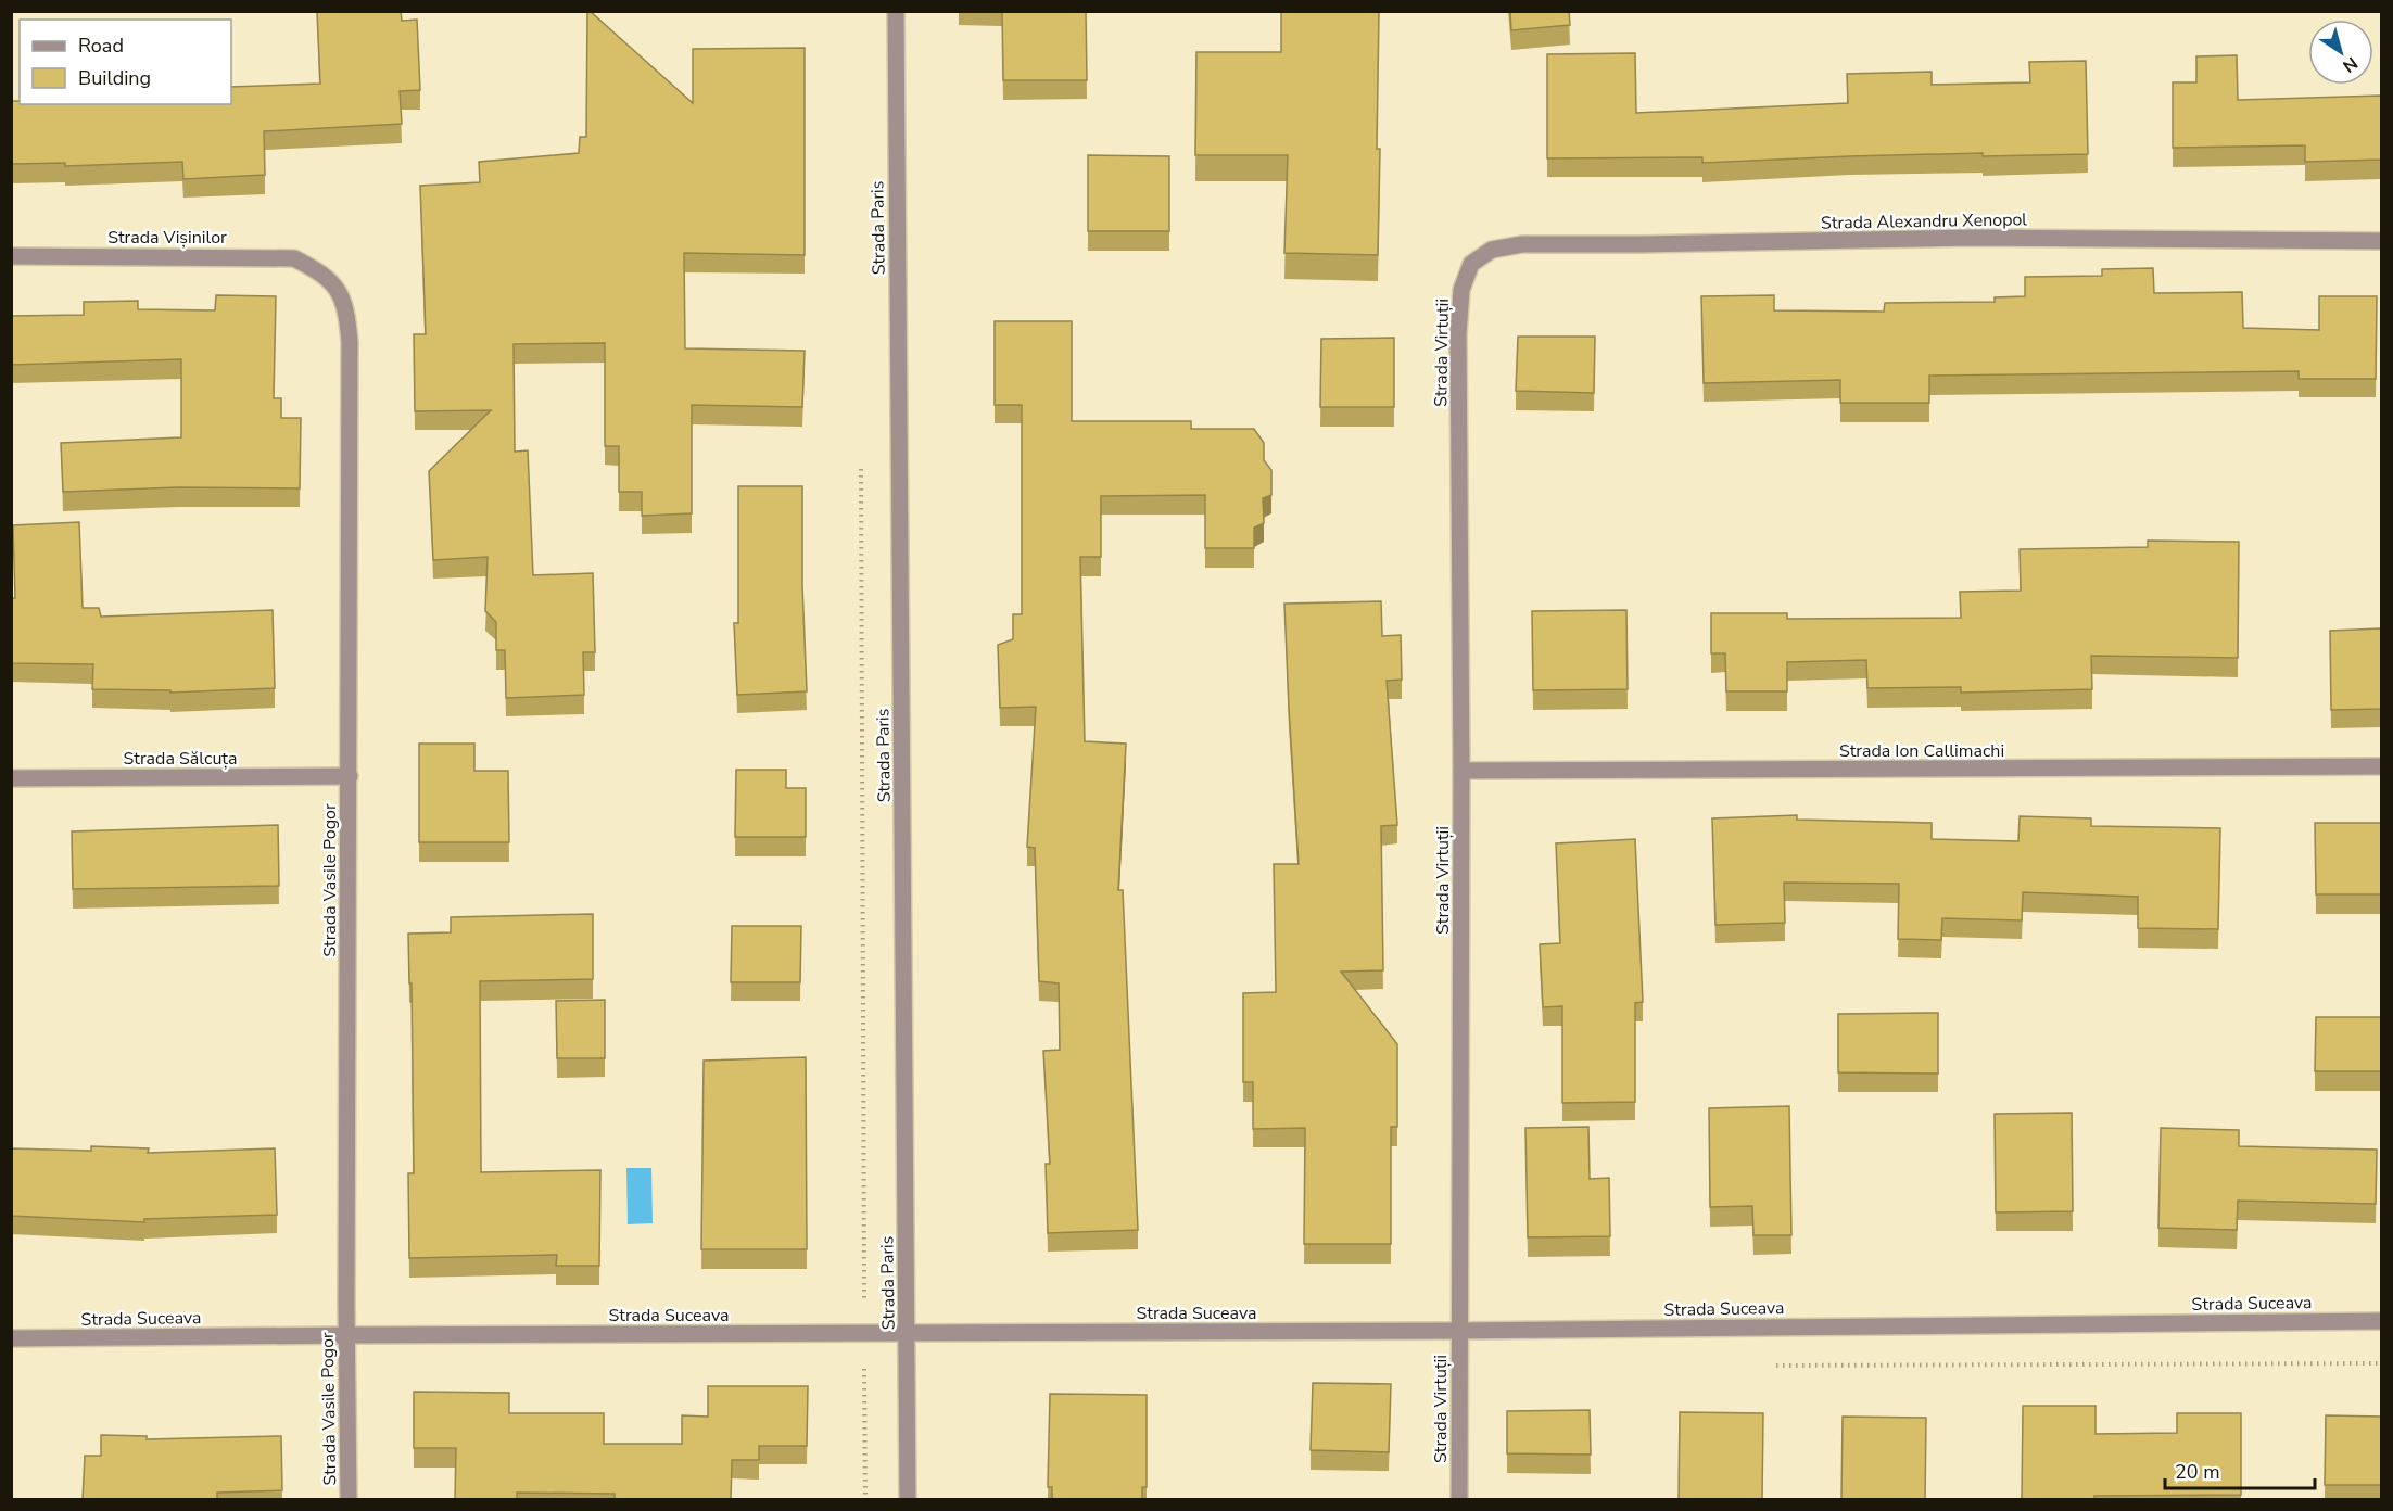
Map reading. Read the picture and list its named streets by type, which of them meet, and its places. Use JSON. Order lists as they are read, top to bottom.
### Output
{
  "streets": {
    "street": [
      "Strada Alexandru Xenopol",
      "Strada Paris",
      "Strada Vișinilor",
      "Strada Virtuții",
      "Strada Ion Callimachi",
      "Strada Sălcuța",
      "Strada Vasile Pogor",
      "Strada Suceava"
    ]
  },
  "crossings": [
    ["Strada Alexandru Xenopol", "Strada Virtuții"],
    ["Strada Paris", "Strada Suceava"],
    ["Strada Vișinilor", "Strada Vasile Pogor"],
    ["Strada Virtuții", "Strada Ion Callimachi"],
    ["Strada Virtuții", "Strada Suceava"],
    ["Strada Sălcuța", "Strada Vasile Pogor"],
    ["Strada Vasile Pogor", "Strada Suceava"]
  ],
  "legend": ["Road", "Building"],
  "scale_bar": "20 m",
  "north": "bottom right"
}
